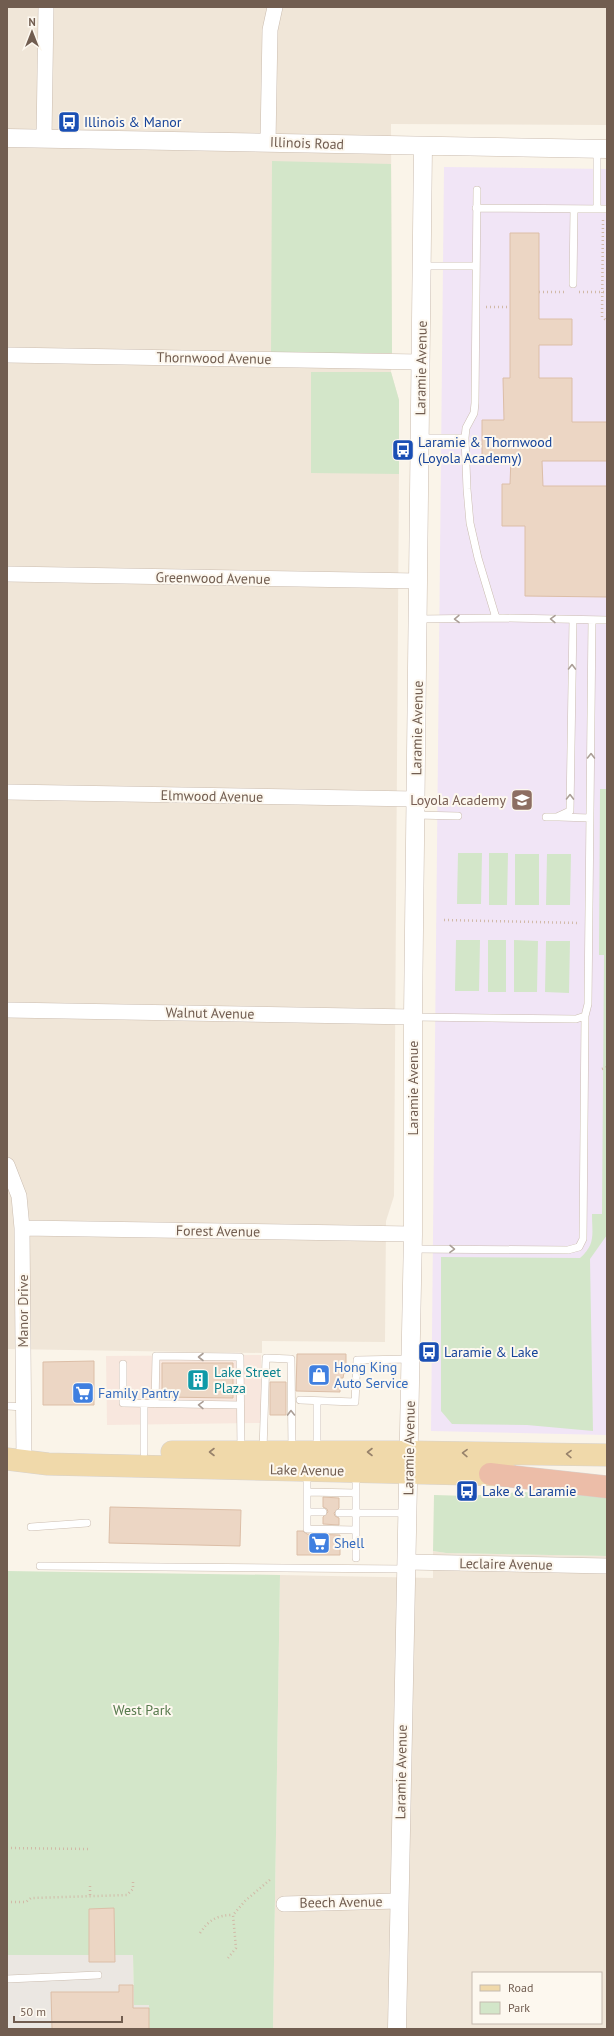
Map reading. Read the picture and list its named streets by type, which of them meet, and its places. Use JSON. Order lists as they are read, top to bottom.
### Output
{
  "streets": {
    "main road": ["Lake Avenue"],
    "street": [
      "Illinois Road",
      "Thornwood Avenue",
      "Laramie Avenue",
      "Greenwood Avenue",
      "Elmwood Avenue",
      "Walnut Avenue",
      "Forest Avenue",
      "Manor Drive",
      "Leclaire Avenue",
      "Beech Avenue"
    ]
  },
  "crossings": [
    ["Illinois Road", "Laramie Avenue"],
    ["Thornwood Avenue", "Laramie Avenue"],
    ["Laramie Avenue", "Greenwood Avenue"],
    ["Laramie Avenue", "Elmwood Avenue"],
    ["Laramie Avenue", "Walnut Avenue"],
    ["Laramie Avenue", "Forest Avenue"],
    ["Laramie Avenue", "Lake Avenue"],
    ["Laramie Avenue", "Leclaire Avenue"],
    ["Laramie Avenue", "Beech Avenue"],
    ["Forest Avenue", "Manor Drive"],
    ["Manor Drive", "Lake Avenue"]
  ],
  "parks": ["West Park"],
  "places": {
    "bus stop": [
      "Illinois & Manor",
      "Laramie & Thornwood (Loyola Academy)",
      "Laramie & Lake",
      "Lake & Laramie"
    ],
    "school or university": ["Loyola Academy"],
    "shop": ["Hong King Auto Service"],
    "building": ["Lake Street Plaza"],
    "supermarket": ["Family Pantry", "Shell"]
  },
  "legend": ["Road", "Park"],
  "scale_bar": "50 m",
  "north": "top"
}
